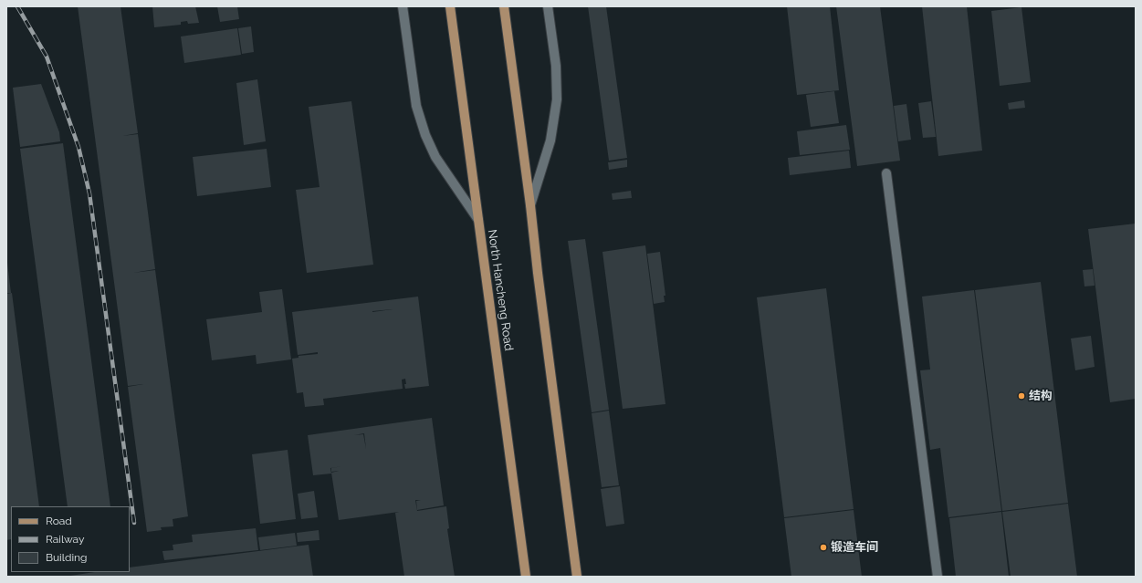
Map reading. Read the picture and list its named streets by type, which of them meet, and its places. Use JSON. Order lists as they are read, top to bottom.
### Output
{
  "streets": {
    "main road": ["North Hancheng Road"]
  },
  "places": ["结构", "锻造车间"],
  "legend": ["Road", "Railway", "Building"]
}
